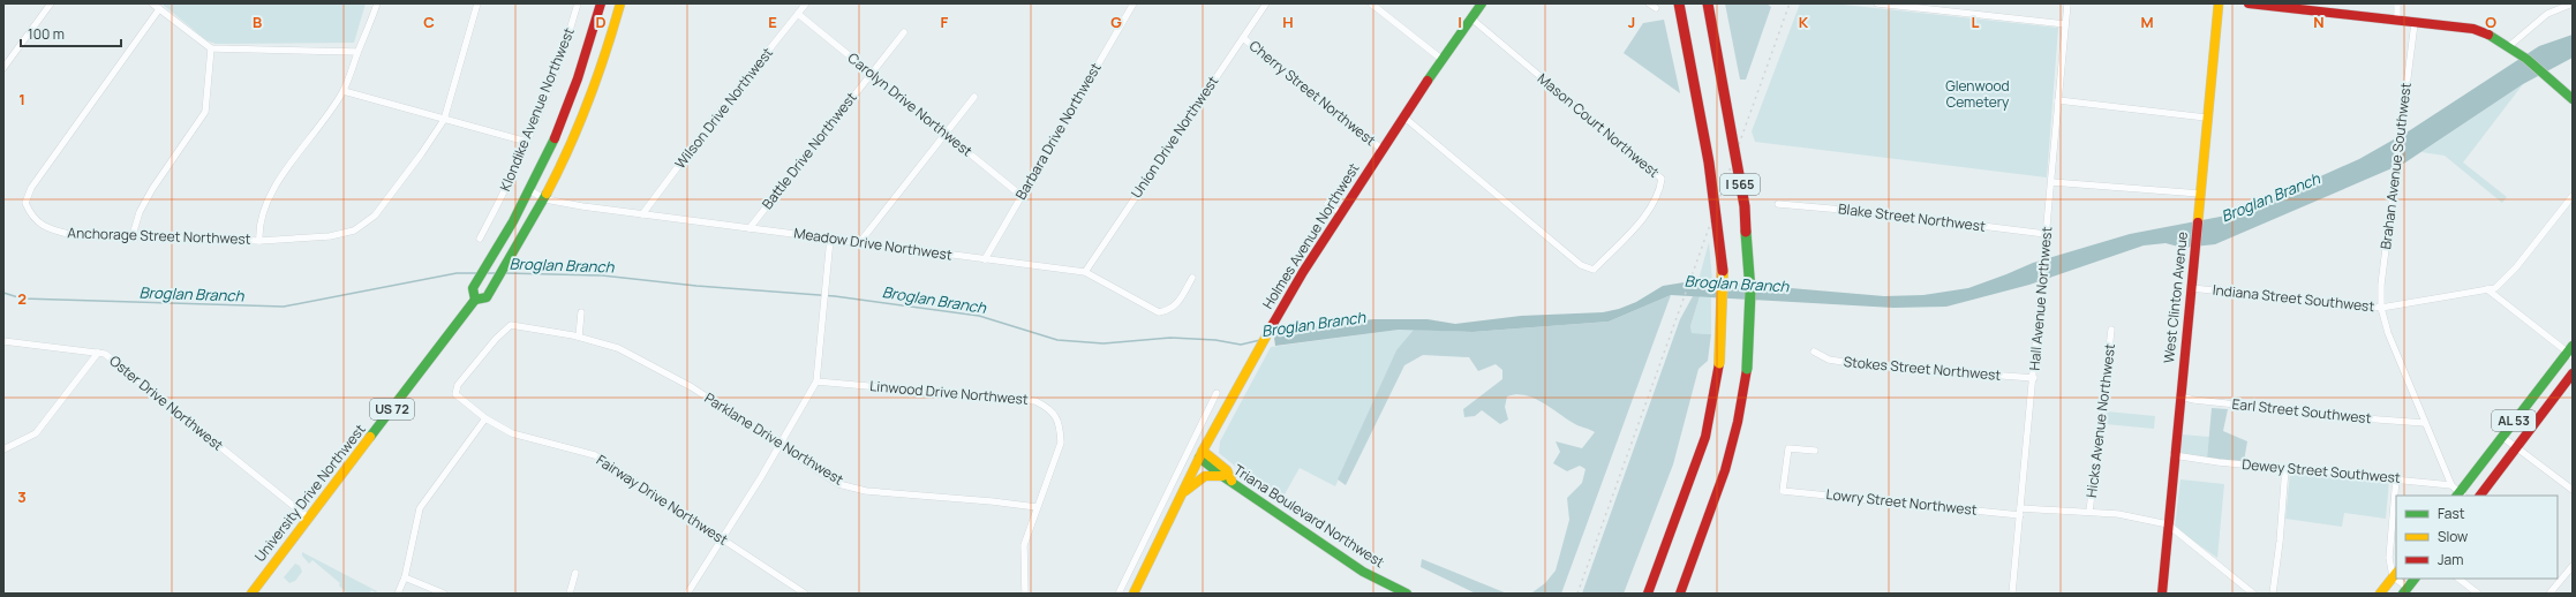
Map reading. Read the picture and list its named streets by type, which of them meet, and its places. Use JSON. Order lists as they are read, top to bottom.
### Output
{
  "streets": {
    "main road": [
      "I 565",
      "Holmes Avenue Northwest",
      "West Clinton Avenue",
      "US 72",
      "AL 53",
      "University Drive Northwest",
      "Triana Boulevard Northwest"
    ],
    "street": [
      "Cherry Street Northwest",
      "Carolyn Drive Northwest",
      "Wilson Drive Northwest",
      "Klondike Avenue Northwest",
      "Mason Court Northwest",
      "Barbara Drive Northwest",
      "Union Drive Northwest",
      "Battle Drive Northwest",
      "Brahan Avenue Southwest",
      "Blake Street Northwest",
      "Anchorage Street Northwest",
      "Meadow Drive Northwest",
      "Hall Avenue Northwest",
      "Indiana Street Southwest",
      "Stokes Street Northwest",
      "Linwood Drive Northwest",
      "Oster Drive Northwest",
      "Earl Street Southwest",
      "Hicks Avenue Northwest",
      "Parklane Drive Northwest",
      "Dewey Street Southwest",
      "Fairway Drive Northwest",
      "Lowry Street Northwest"
    ]
  },
  "crossings": [
    ["Cherry Street Northwest", "Union Drive Northwest"],
    ["Cherry Street Northwest", "Holmes Avenue Northwest"],
    ["Carolyn Drive Northwest", "Wilson Drive Northwest"],
    ["Carolyn Drive Northwest", "Barbara Drive Northwest"],
    ["Carolyn Drive Northwest", "Battle Drive Northwest"],
    ["Wilson Drive Northwest", "Meadow Drive Northwest"],
    ["Mason Court Northwest", "Holmes Avenue Northwest"],
    ["Barbara Drive Northwest", "Meadow Drive Northwest"],
    ["Union Drive Northwest", "Meadow Drive Northwest"],
    ["Battle Drive Northwest", "Meadow Drive Northwest"],
    ["Brahan Avenue Southwest", "Indiana Street Southwest"],
    ["Brahan Avenue Southwest", "Earl Street Southwest"],
    ["Brahan Avenue Southwest", "Dewey Street Southwest"],
    ["Blake Street Northwest", "Hall Avenue Northwest"],
    ["Holmes Avenue Northwest", "Triana Boulevard Northwest"],
    ["Meadow Drive Northwest", "University Drive Northwest"],
    ["West Clinton Avenue", "Indiana Street Southwest"],
    ["West Clinton Avenue", "Earl Street Southwest"],
    ["West Clinton Avenue", "Dewey Street Southwest"],
    ["West Clinton Avenue", "Lowry Street Northwest"],
    ["Hall Avenue Northwest", "Stokes Street Northwest"],
    ["Hall Avenue Northwest", "Lowry Street Northwest"],
    ["Linwood Drive Northwest", "Parklane Drive Northwest"],
    ["Oster Drive Northwest", "University Drive Northwest"],
    ["Hicks Avenue Northwest", "Lowry Street Northwest"],
    ["Parklane Drive Northwest", "Fairway Drive Northwest"]
  ],
  "water": ["Broglan Branch"],
  "parks": ["Glenwood Cemetery"],
  "legend": ["Fast", "Slow", "Jam"],
  "scale_bar": "100 m",
  "grid": {
    "columns": [
      "B",
      "C",
      "D",
      "E",
      "F",
      "G",
      "H",
      "I",
      "J",
      "K",
      "L",
      "M",
      "N",
      "O"
    ],
    "rows": ["1", "2", "3"]
  }
}
